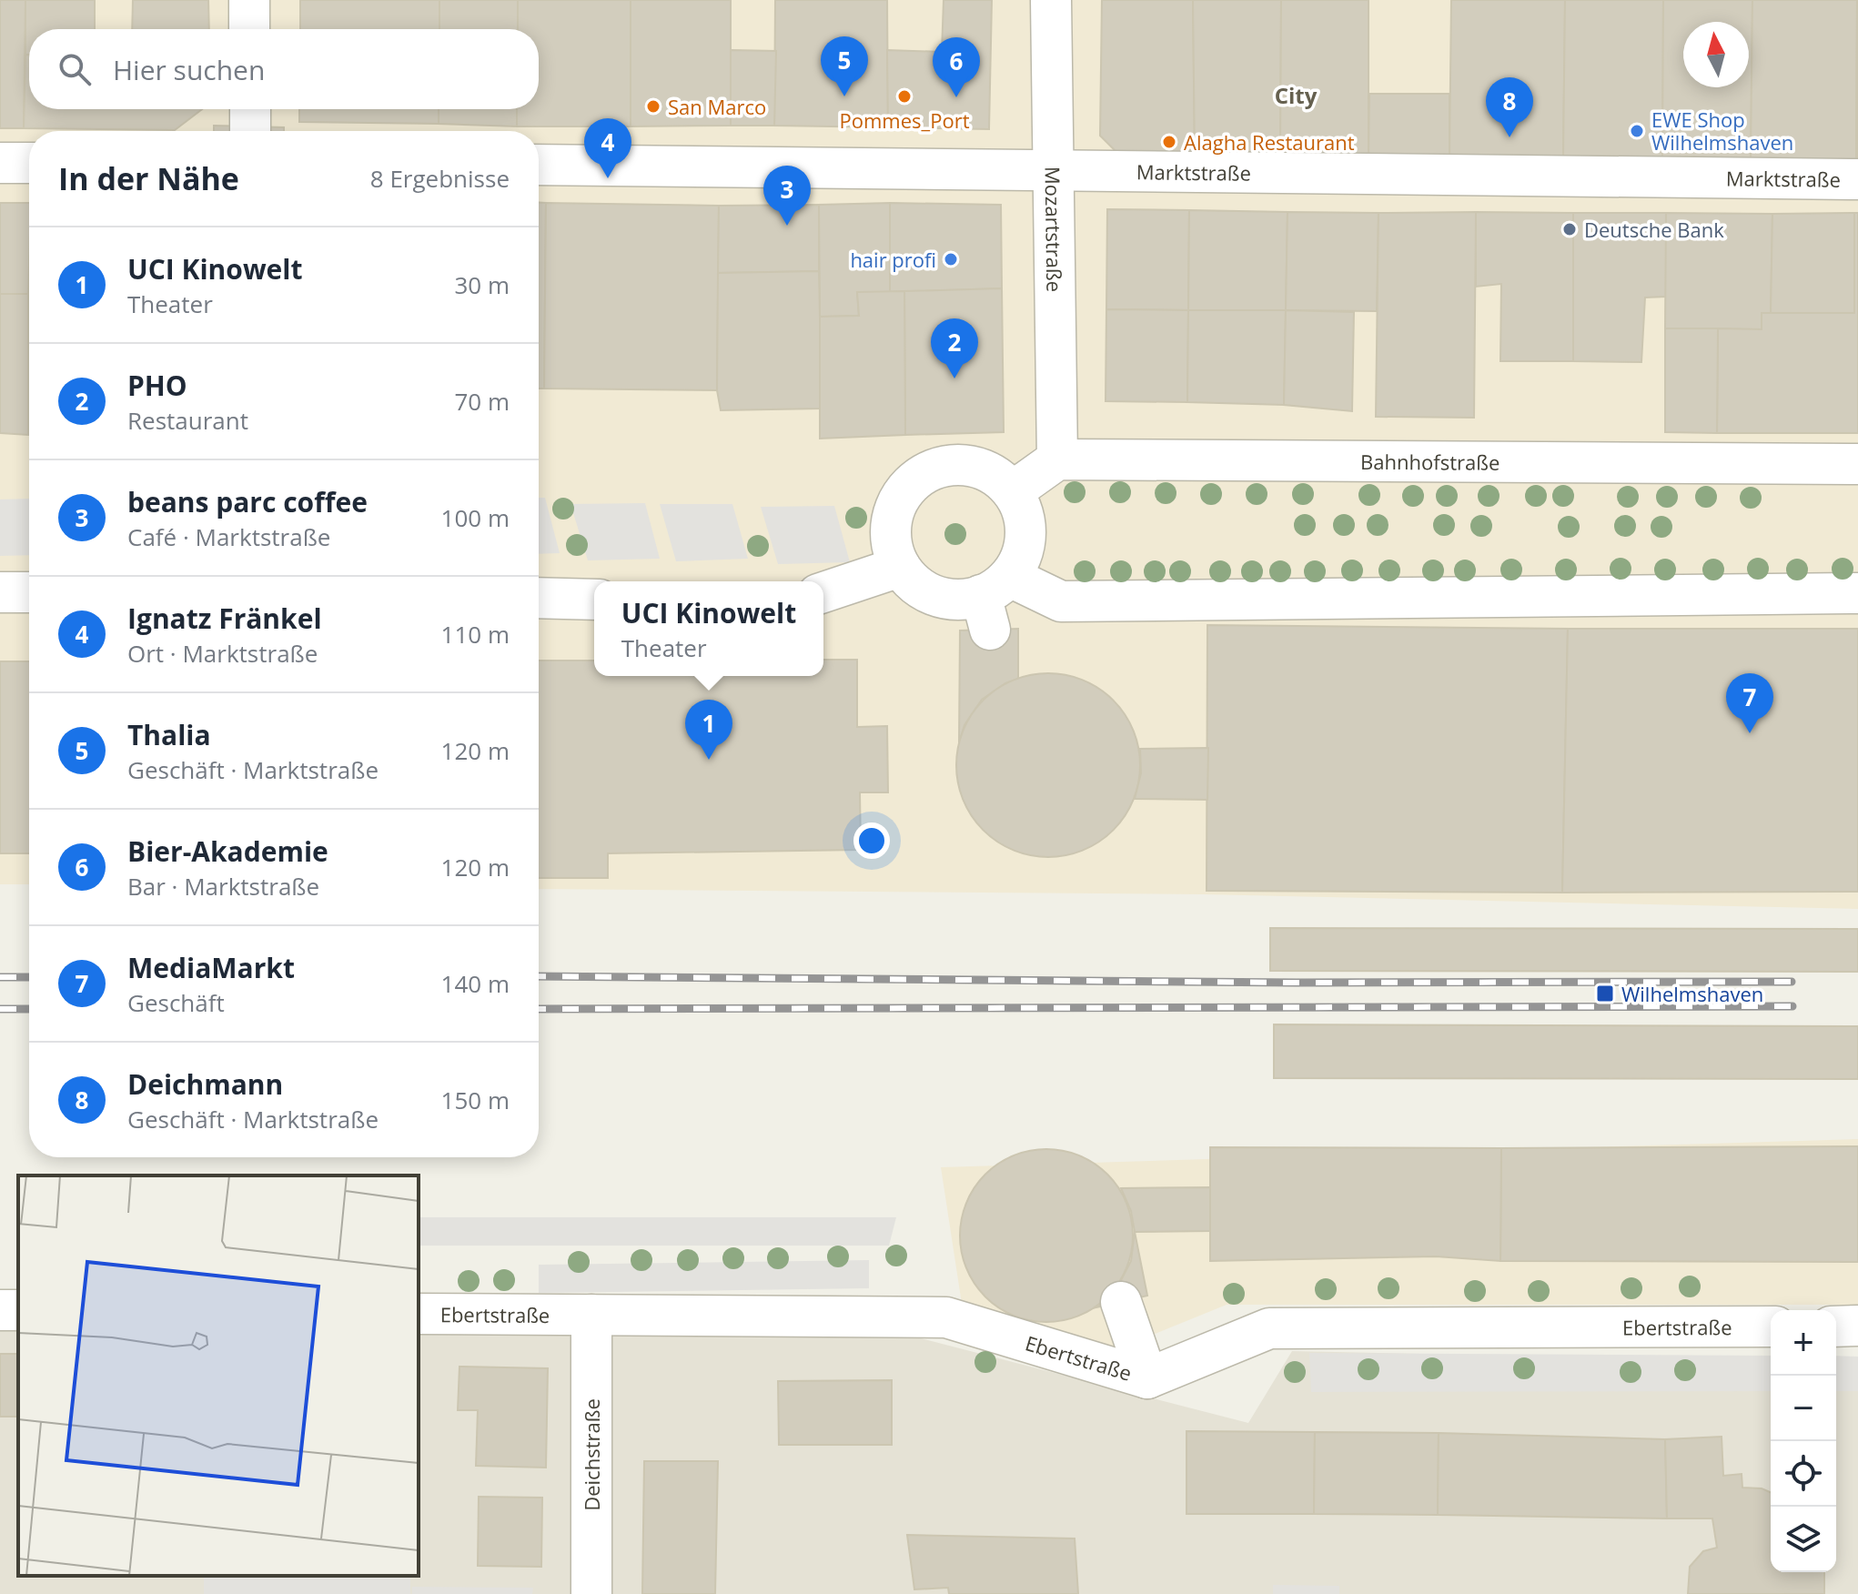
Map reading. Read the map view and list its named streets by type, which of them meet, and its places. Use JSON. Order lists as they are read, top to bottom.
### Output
{
  "streets": {
    "street": [
      "Marktstraße",
      "Mozartstraße",
      "Bahnhofstraße",
      "Ebertstraße",
      "Deichstraße"
    ]
  },
  "crossings": [
    ["Marktstraße", "Mozartstraße"],
    ["Mozartstraße", "Bahnhofstraße"],
    ["Ebertstraße", "Deichstraße"]
  ],
  "districts": ["City"],
  "places": {
    "other": [
      "Pommes_Port",
      "San Marco",
      "EWE Shop Wilhelmshaven",
      "Alagha Restaurant",
      "Deutsche Bank",
      "hair profi"
    ],
    "transit": ["Wilhelmshaven"]
  },
  "north": "top",
  "page": {
    "search": "Hier suchen",
    "pins": [
      "5",
      "6",
      "8",
      "4",
      "3",
      "2",
      "7",
      "1"
    ],
    "heading": ["In der Nähe", "8 Ergebnisse"],
    "list": [
      {
        "mark": "1",
        "name": "UCI Kinowelt",
        "note": "Theater",
        "value": "30 m"
      },
      {
        "mark": "2",
        "name": "PHO",
        "note": "Restaurant",
        "value": "70 m"
      },
      {
        "mark": "3",
        "name": "beans parc coffee",
        "note": "Café · Marktstraße",
        "value": "100 m"
      },
      {
        "mark": "4",
        "name": "Ignatz Fränkel",
        "note": "Ort · Marktstraße",
        "value": "110 m"
      },
      {
        "mark": "5",
        "name": "Thalia",
        "note": "Geschäft · Marktstraße",
        "value": "120 m"
      },
      {
        "mark": "6",
        "name": "Bier-Akademie",
        "note": "Bar · Marktstraße",
        "value": "120 m"
      },
      {
        "mark": "7",
        "name": "MediaMarkt",
        "note": "Geschäft",
        "value": "140 m"
      },
      {
        "mark": "8",
        "name": "Deichmann",
        "note": "Geschäft · Marktstraße",
        "value": "150 m"
      }
    ],
    "popup": ["UCI Kinowelt", "Theater"],
    "map_buttons": ["+", "−"]
  }
}
